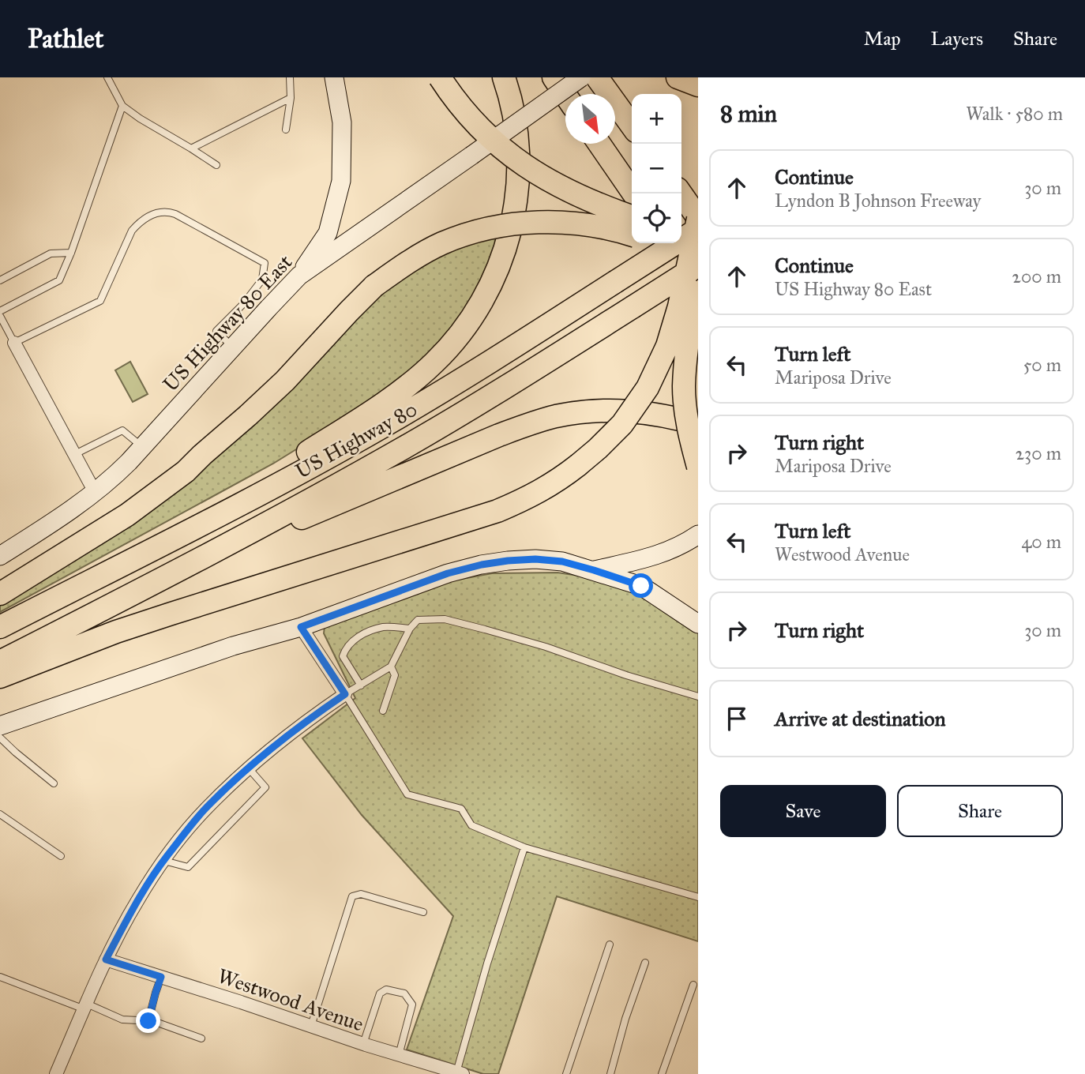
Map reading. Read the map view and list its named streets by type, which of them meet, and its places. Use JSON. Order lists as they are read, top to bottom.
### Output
{
  "streets": {
    "highway": ["US Highway 80"],
    "main road": ["US Highway 80 East"],
    "street": ["Westwood Avenue"]
  },
  "north": "bottom right",
  "page": {
    "header": "Pathlet",
    "nav": ["Map", "Layers", "Share"],
    "heading": ["8 min", "Walk · 580 m"],
    "map_buttons": ["+", "−"],
    "list": [
      ["Continue", "Lyndon B Johnson Freeway", "30 m"],
      ["Continue", "US Highway 80 East", "200 m"],
      ["Turn left", "Mariposa Drive", "50 m"],
      ["Turn right", "Mariposa Drive", "230 m"],
      ["Turn left", "Westwood Avenue", "40 m"],
      ["Turn right", "30 m"],
      "Arrive at destination"
    ],
    "buttons": ["Save", "Share"]
  }
}
